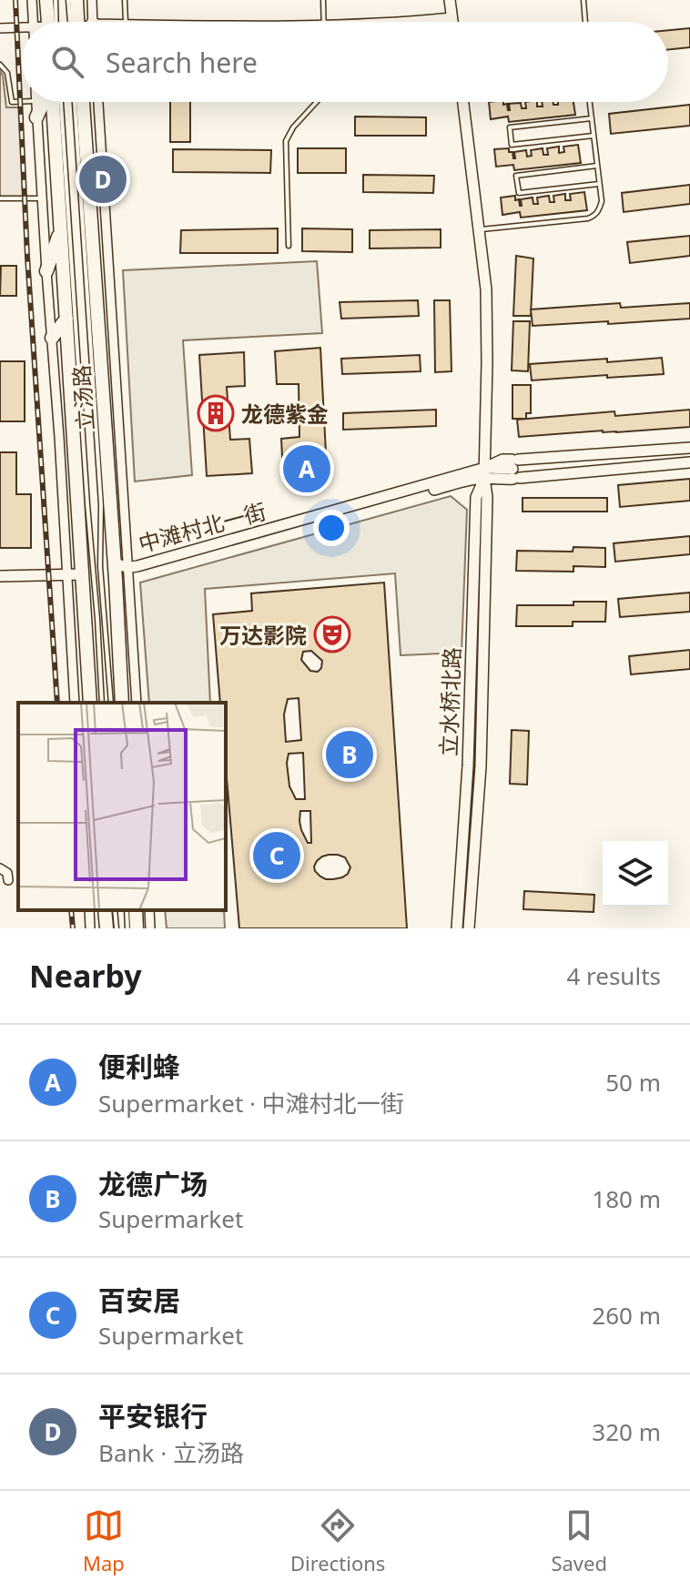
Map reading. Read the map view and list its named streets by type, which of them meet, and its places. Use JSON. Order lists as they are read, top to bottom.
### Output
{
  "streets": {
    "main road": ["立汤路"],
    "street": ["中滩村北一街", "立水桥北路"]
  },
  "crossings": [
    ["立汤路", "中滩村北一街"],
    ["中滩村北一街", "立水桥北路"]
  ],
  "places": {
    "building": ["龙德紫金"],
    "theatre": ["万达影院"]
  },
  "page": {
    "search": "Search here",
    "pins": [
      "D",
      "A",
      "B",
      "C"
    ],
    "heading": ["Nearby", "4 results"],
    "list": [
      {
        "mark": "A",
        "name": "便利蜂",
        "note": "Supermarket · 中滩村北一街",
        "value": "50 m"
      },
      {
        "mark": "B",
        "name": "龙德广场",
        "note": "Supermarket",
        "value": "180 m"
      },
      {
        "mark": "C",
        "name": "百安居",
        "note": "Supermarket",
        "value": "260 m"
      },
      {
        "mark": "D",
        "name": "平安银行",
        "note": "Bank · 立汤路",
        "value": "320 m"
      }
    ],
    "nav": ["Map", "Directions", "Saved"]
  }
}
